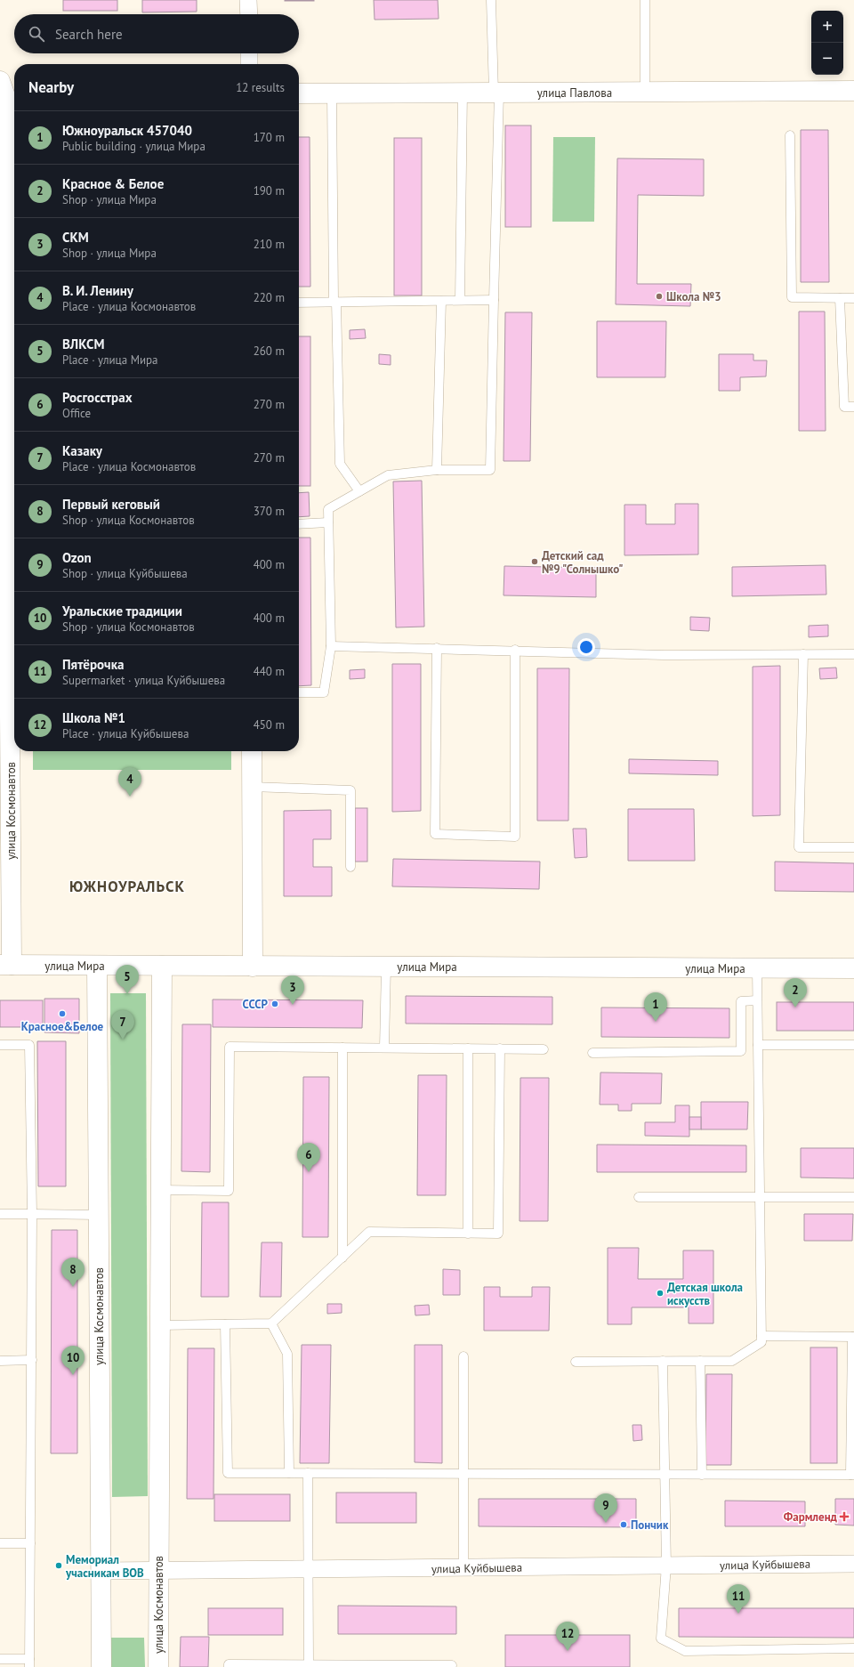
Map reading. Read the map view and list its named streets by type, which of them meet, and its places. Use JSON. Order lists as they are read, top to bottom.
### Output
{
  "streets": {
    "street": [
      "улица Павлова",
      "улица Космонавтов",
      "улица Мира",
      "улица Куйбышева"
    ]
  },
  "crossings": [
    ["улица Космонавтов", "улица Мира"],
    ["улица Космонавтов", "улица Куйбышева"]
  ],
  "districts": ["ЮЖНОУРАЛЬСК"],
  "places": {
    "other": [
      "Школа №3",
      "Детский сад №9 \"Солнышко\"",
      "СССР",
      "Красное&Белое",
      "Детская школа искусств",
      "Пончик",
      "Мемориал учасникам ВОВ"
    ],
    "health": ["Фармленд"]
  },
  "page": {
    "map_buttons": ["+", "−"],
    "search": "Search here",
    "heading": ["Nearby", "12 results"],
    "list": [
      {
        "mark": "1",
        "name": "Южноуральск 457040",
        "note": "Public building · улица Мира",
        "value": "170 m"
      },
      {
        "mark": "2",
        "name": "Красное & Белое",
        "note": "Shop · улица Мира",
        "value": "190 m"
      },
      {
        "mark": "3",
        "name": "СКМ",
        "note": "Shop · улица Мира",
        "value": "210 m"
      },
      {
        "mark": "4",
        "name": "В. И. Ленину",
        "note": "Place · улица Космонавтов",
        "value": "220 m"
      },
      {
        "mark": "5",
        "name": "ВЛКСМ",
        "note": "Place · улица Мира",
        "value": "260 m"
      },
      {
        "mark": "6",
        "name": "Росгосстрах",
        "note": "Office",
        "value": "270 m"
      },
      {
        "mark": "7",
        "name": "Казаку",
        "note": "Place · улица Космонавтов",
        "value": "270 m"
      },
      {
        "mark": "8",
        "name": "Первый кеговый",
        "note": "Shop · улица Космонавтов",
        "value": "370 m"
      },
      {
        "mark": "9",
        "name": "Ozon",
        "note": "Shop · улица Куйбышева",
        "value": "400 m"
      },
      {
        "mark": "10",
        "name": "Уральские традиции",
        "note": "Shop · улица Космонавтов",
        "value": "400 m"
      },
      {
        "mark": "11",
        "name": "Пятёрочка",
        "note": "Supermarket · улица Куйбышева",
        "value": "440 m"
      },
      {
        "mark": "12",
        "name": "Школа №1",
        "note": "Place · улица Куйбышева",
        "value": "450 m"
      }
    ],
    "pins": [
      "4",
      "5",
      "3",
      "2",
      "1",
      "7",
      "6",
      "8",
      "10",
      "9",
      "11",
      "12"
    ]
  }
}
